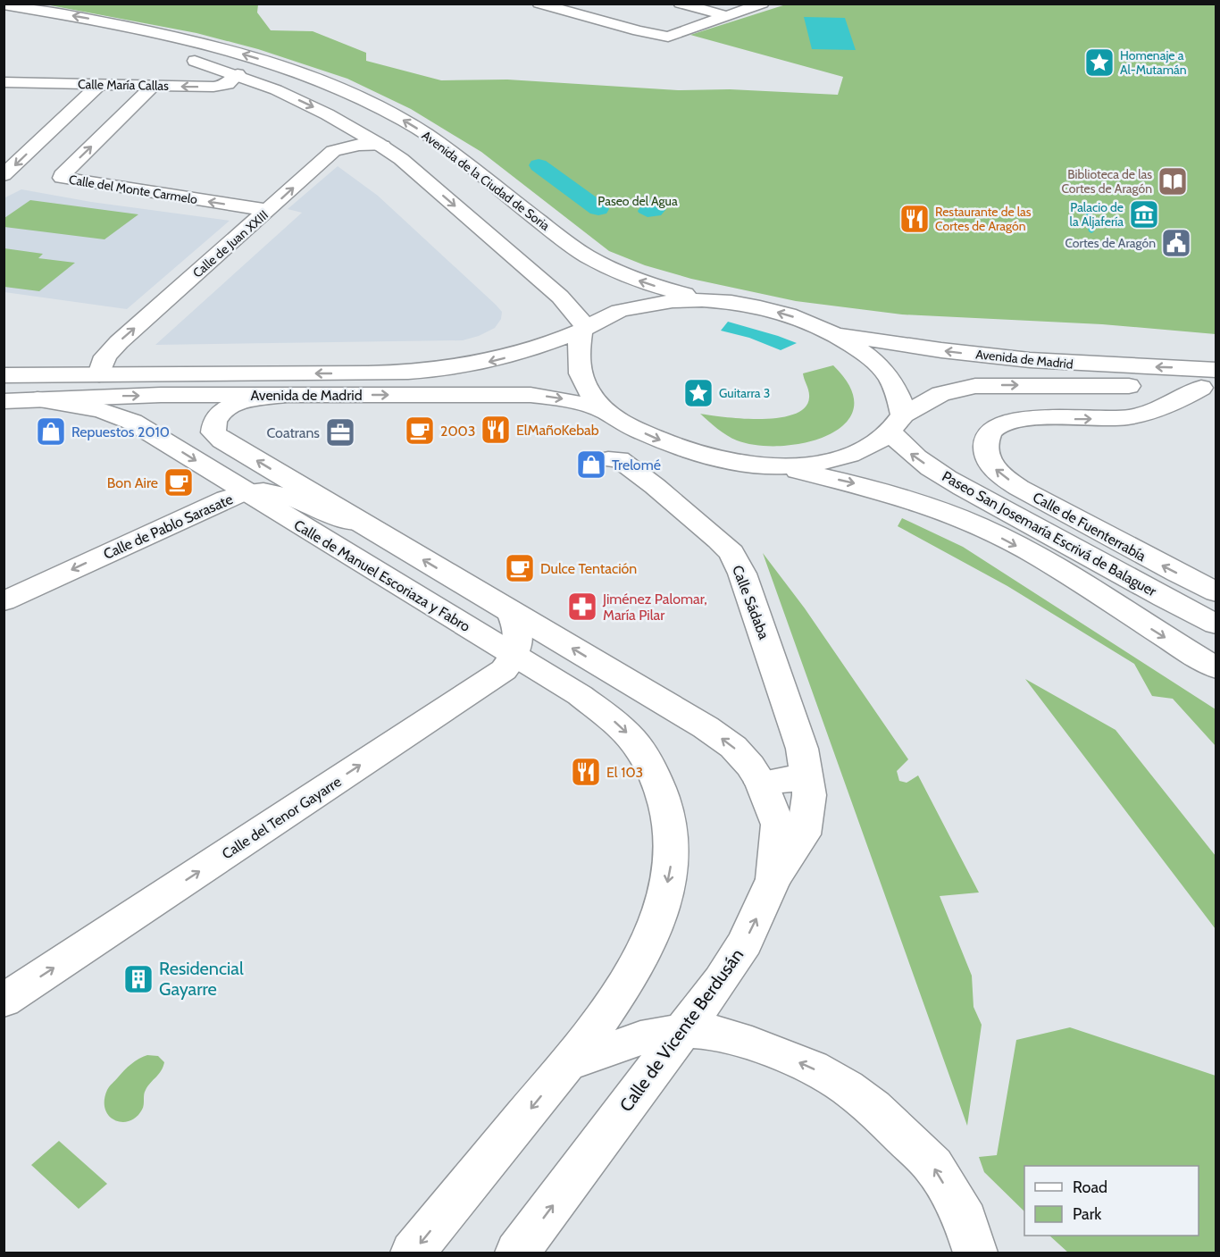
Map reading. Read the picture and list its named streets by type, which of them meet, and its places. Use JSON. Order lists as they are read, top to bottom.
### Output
{
  "streets": {
    "main road": [
      "Calle María Callas",
      "Avenida de la Ciudad de Soria",
      "Calle del Monte Carmelo",
      "Calle de Juan XXIII",
      "Avenida de Madrid",
      "Calle de Pablo Sarasate",
      "Calle de Fuenterrabía",
      "Paseo San Josemaría Escrivá de Balaguer",
      "Calle de Manuel Escoriaza y Fabro",
      "Calle Sádaba",
      "Calle del Tenor Gayarre",
      "Calle de Vicente Berdusán"
    ]
  },
  "crossings": [
    ["Calle María Callas", "Calle del Monte Carmelo"],
    ["Avenida de la Ciudad de Soria", "Avenida de Madrid"],
    ["Calle del Monte Carmelo", "Calle de Juan XXIII"],
    ["Calle de Juan XXIII", "Avenida de Madrid"],
    ["Avenida de Madrid", "Calle de Fuenterrabía"],
    ["Avenida de Madrid", "Paseo San Josemaría Escrivá de Balaguer"],
    ["Avenida de Madrid", "Calle de Manuel Escoriaza y Fabro"],
    ["Calle de Pablo Sarasate", "Calle de Manuel Escoriaza y Fabro"],
    ["Calle de Manuel Escoriaza y Fabro", "Calle del Tenor Gayarre"],
    ["Calle Sádaba", "Calle de Vicente Berdusán"]
  ],
  "one_way": ["Calle de Pablo Sarasate", "Calle del Tenor Gayarre"],
  "parks": ["Paseo del Agua"],
  "places": {
    "place": ["Homenaje a Al-Mutamán", "Guitarra 3"],
    "library": ["Biblioteca de las Cortes de Aragón"],
    "museum": ["Palacio de la Aljafería"],
    "restaurant": ["Restaurante de las Cortes de Aragón", "ElMañoKebab", "El 103"],
    "public building": ["Cortes de Aragón"],
    "cafe": ["2003", "Bon Aire", "Dulce Tentación"],
    "shop": ["Repuestos 2010", "Trelomé"],
    "office": ["Coatrans"],
    "pharmacy": ["Jiménez Palomar, María Pilar"],
    "building": ["Residencial Gayarre"]
  },
  "legend": ["Road", "Park"]
}
